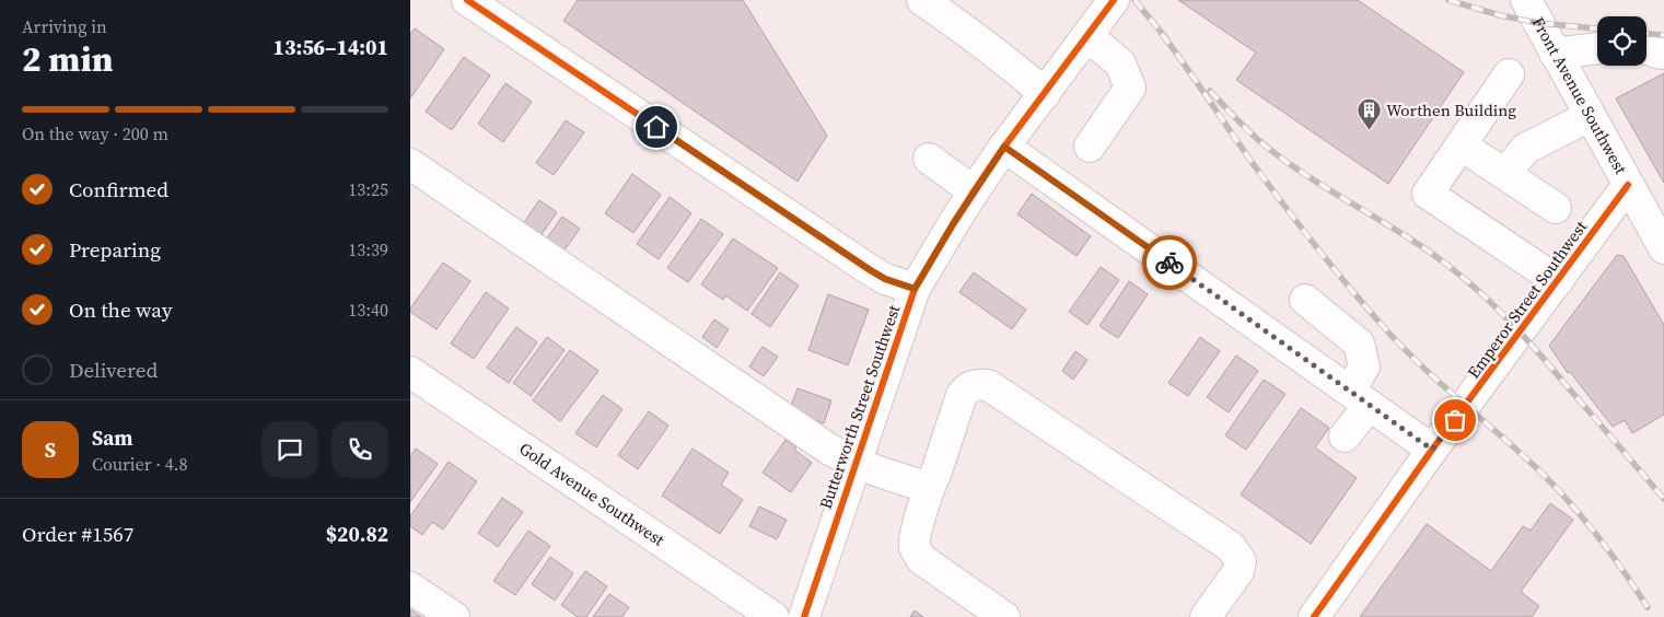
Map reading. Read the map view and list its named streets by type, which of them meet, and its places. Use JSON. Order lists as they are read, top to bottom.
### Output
{
  "streets": {
    "street": [
      "Front Avenue Southwest",
      "Emperor Street Southwest",
      "Butterworth Street Southwest",
      "Gold Avenue Southwest"
    ]
  },
  "crossings": [
    ["Front Avenue Southwest", "Emperor Street Southwest"]
  ],
  "places": {
    "building": ["Worthen Building"]
  },
  "page": {
    "heading": ["2 min", "Arriving in", "13:56–14:01"],
    "panel": [
      "Sam",
      "Courier · 4.8",
      "Order #1567",
      "$20.82"
    ],
    "bar": "On the way · 200 m",
    "list": [
      ["Confirmed", "13:25"],
      ["Preparing", "13:39"],
      ["On the way", "13:40"],
      "Delivered"
    ],
    "round": "S"
  }
}
